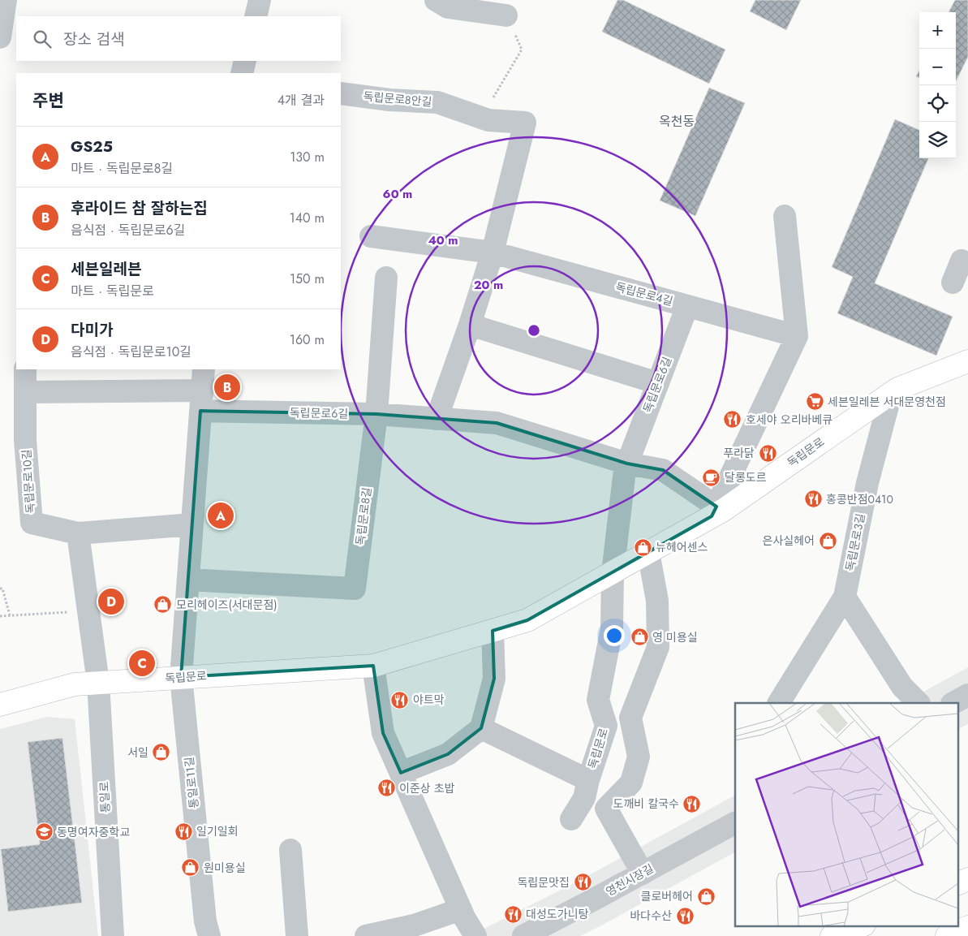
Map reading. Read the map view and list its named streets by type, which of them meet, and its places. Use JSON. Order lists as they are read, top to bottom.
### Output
{
  "streets": {
    "main road": ["독립문로"],
    "street": [
      "독립문로8안길",
      "독립문로4길",
      "독립문로6길",
      "독립문로10길",
      "독립문로8길",
      "독립문로3길",
      "통일로11길",
      "통일로",
      "영천시장길"
    ]
  },
  "crossings": [
    ["독립문로8안길", "독립문로4길"],
    ["독립문로4길", "독립문로6길"],
    ["독립문로6길", "독립문로"],
    ["독립문로6길", "독립문로8길"],
    ["독립문로", "독립문로3길"],
    ["독립문로", "통일로11길"],
    ["독립문로", "통일로"]
  ],
  "districts": ["옥천동"],
  "places": {
    "supermarket": ["세븐일레븐 서대문영천점"],
    "restaurant": [
      "호세야 오리바베큐",
      "푸라닭",
      "홍콩반점0410",
      "야트막",
      "이준상 초밥",
      "도깨비 칼국수",
      "일기일회",
      "독립문맛집",
      "대성도가니탕",
      "바다수산"
    ],
    "cafe": ["달롱도르"],
    "shop": [
      "은사실헤어",
      "뉴헤어센스",
      "모리헤이즈(서대문점)",
      "영 미용실",
      "서일",
      "원미용실",
      "클로버헤어"
    ],
    "school or university": ["동명여자중학교"]
  },
  "page": {
    "map_buttons": ["+", "−"],
    "search": "장소 검색",
    "heading": ["주변", "4개 결과"],
    "list": [
      {
        "mark": "A",
        "name": "GS25",
        "note": "마트 · 독립문로8길",
        "value": "130 m"
      },
      {
        "mark": "B",
        "name": "후라이드 참 잘하는집",
        "note": "음식점 · 독립문로6길",
        "value": "140 m"
      },
      {
        "mark": "C",
        "name": "세븐일레븐",
        "note": "마트 · 독립문로",
        "value": "150 m"
      },
      {
        "mark": "D",
        "name": "다미가",
        "note": "음식점 · 독립문로10길",
        "value": "160 m"
      }
    ],
    "pins": [
      "B",
      "A",
      "D",
      "C"
    ]
  },
  "rings": ["60 m", "40 m", "20 m"]
}
